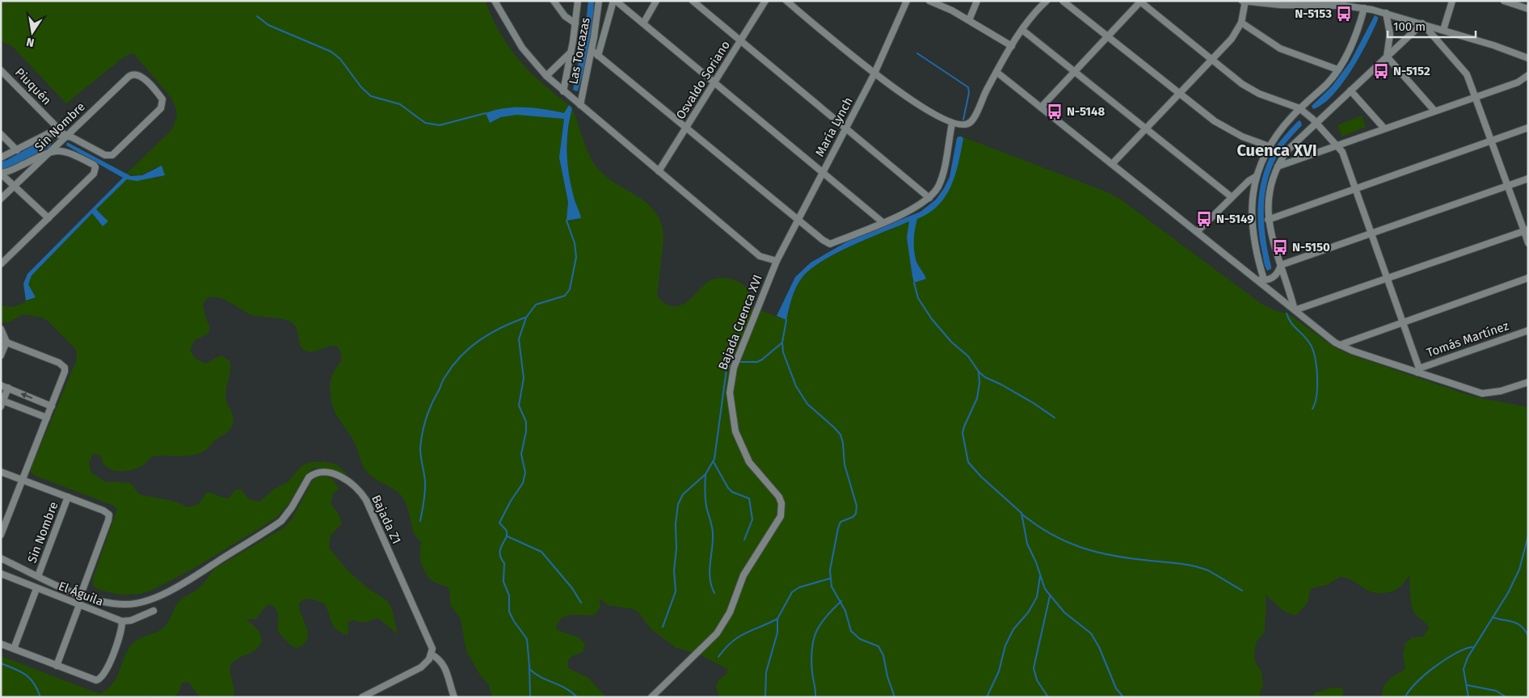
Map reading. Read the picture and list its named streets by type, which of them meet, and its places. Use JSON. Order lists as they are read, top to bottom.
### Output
{
  "streets": {
    "street": [
      "Las Torcazas",
      "Osvaldo Soriano",
      "Piuquén",
      "Sin Nombre",
      "María Lynch",
      "Bajada Cuenca XVI",
      "Tomás Martínez",
      "Bajada Z1",
      "El Águila"
    ]
  },
  "crossings": [
    ["Piuquén", "Sin Nombre"],
    ["Sin Nombre", "Bajada Z1"],
    ["Sin Nombre", "El Águila"],
    ["María Lynch", "Bajada Cuenca XVI"],
    ["Bajada Z1", "El Águila"]
  ],
  "districts": ["Cuenca XVI"],
  "places": {
    "bus stop": [
      "N-5153",
      "N-5152",
      "N-5148",
      "N-5149",
      "N-5150"
    ]
  },
  "scale_bar": "100 m",
  "north": "bottom"
}
